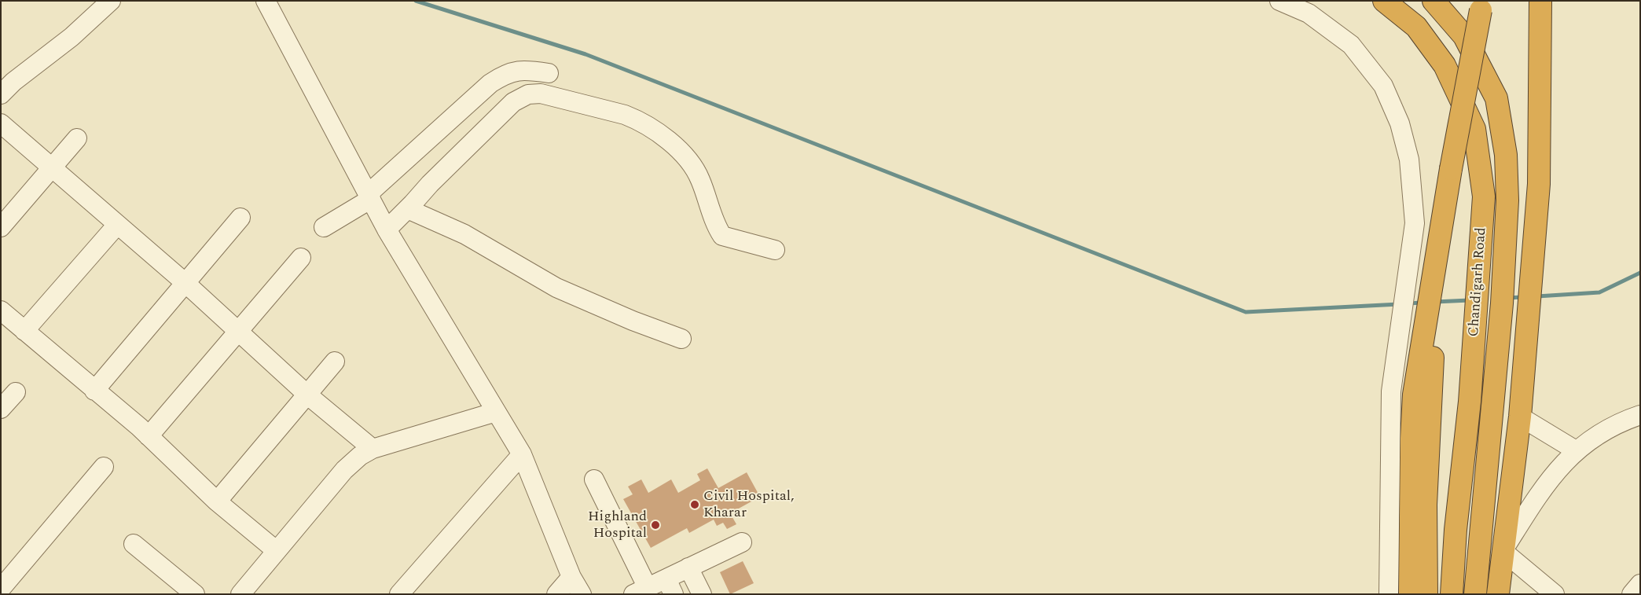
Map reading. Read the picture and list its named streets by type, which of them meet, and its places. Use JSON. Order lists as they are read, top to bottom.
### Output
{
  "streets": {
    "highway": ["Chandigarh Road"]
  },
  "places": ["Civil Hospital, Kharar", "Highland Hospital"]
}
